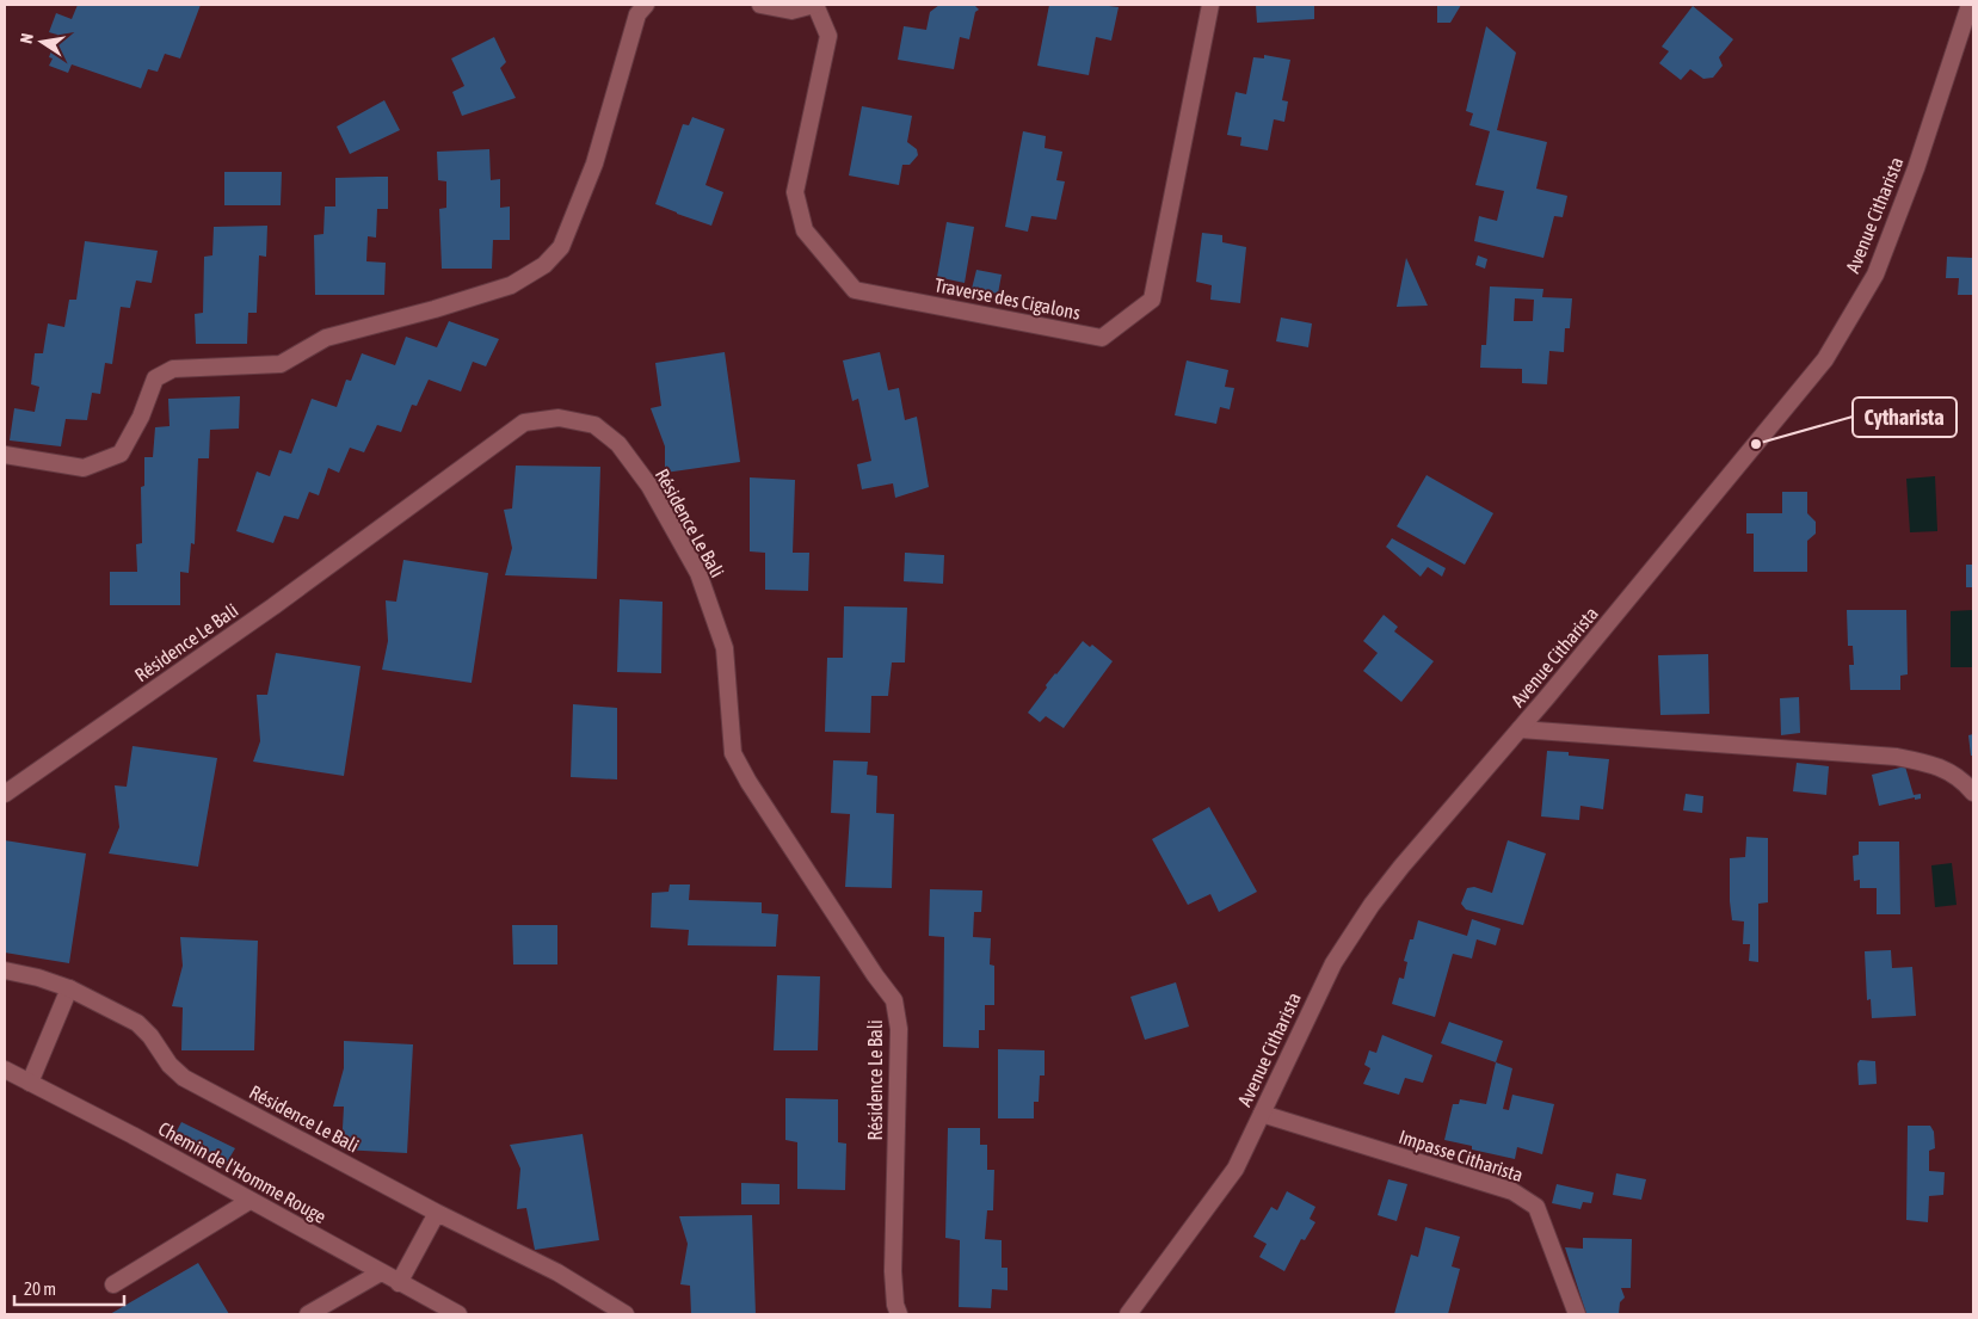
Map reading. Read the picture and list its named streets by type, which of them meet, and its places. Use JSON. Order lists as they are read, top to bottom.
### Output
{
  "streets": {
    "street": [
      "Avenue Citharista",
      "Traverse des Cigalons",
      "Résidence Le Bali",
      "Impasse Citharista",
      "Chemin de l'Homme Rouge"
    ]
  },
  "crossings": [
    ["Avenue Citharista", "Impasse Citharista"]
  ],
  "places": ["Cytharista"],
  "scale_bar": "20 m",
  "north": "left"
}
